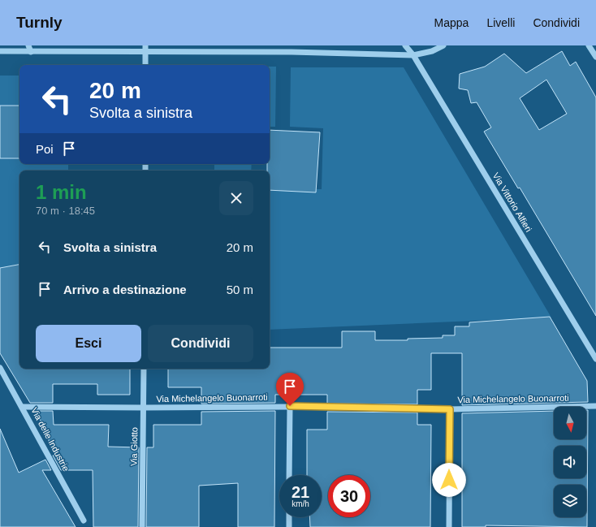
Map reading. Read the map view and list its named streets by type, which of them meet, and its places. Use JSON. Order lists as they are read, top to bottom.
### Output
{
  "streets": {
    "street": [
      "Via Vittorio Alfieri",
      "Via Michelangelo Buonarroti",
      "Via delle Industrie",
      "Via Giotto"
    ]
  },
  "crossings": [
    ["Via Michelangelo Buonarroti", "Via delle Industrie"],
    ["Via Michelangelo Buonarroti", "Via Giotto"]
  ],
  "north": "bottom",
  "page": {
    "header": "Turnly",
    "nav": ["Mappa", "Livelli", "Condividi"],
    "turn": ["20 m", "Svolta a sinistra"],
    "then": "Poi",
    "heading": ["1 min", "70 m · 18:45"],
    "list": [
      {
        "name": "Svolta a sinistra",
        "value": "20 m"
      },
      {
        "name": "Arrivo a destinazione",
        "value": "50 m"
      }
    ],
    "buttons": ["Esci", "Condividi"],
    "speed": "21 km/h",
    "limit": "30"
  }
}
